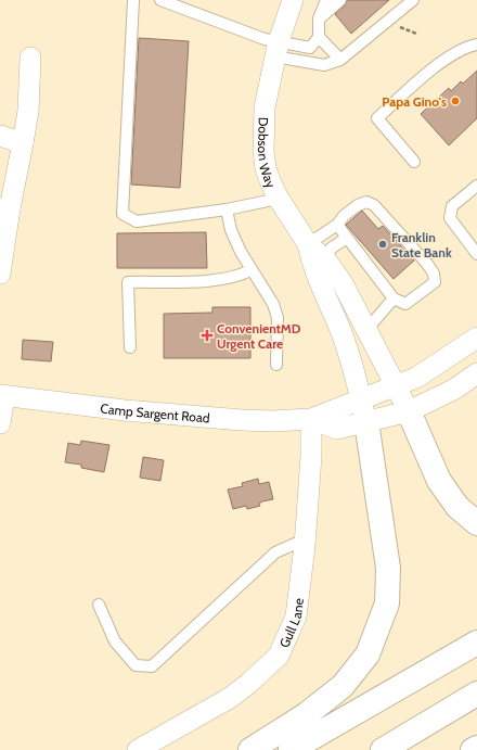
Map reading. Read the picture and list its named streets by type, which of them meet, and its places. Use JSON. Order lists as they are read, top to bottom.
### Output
{
  "streets": {
    "street": ["Dobson Way", "Camp Sargent Road", "Gull Lane"]
  },
  "crossings": [
    ["Dobson Way", "Camp Sargent Road"],
    ["Camp Sargent Road", "Gull Lane"]
  ],
  "places": {
    "other": ["Papa Gino's", "Franklin State Bank"],
    "health": ["ConvenientMD Urgent Care"]
  }
}
